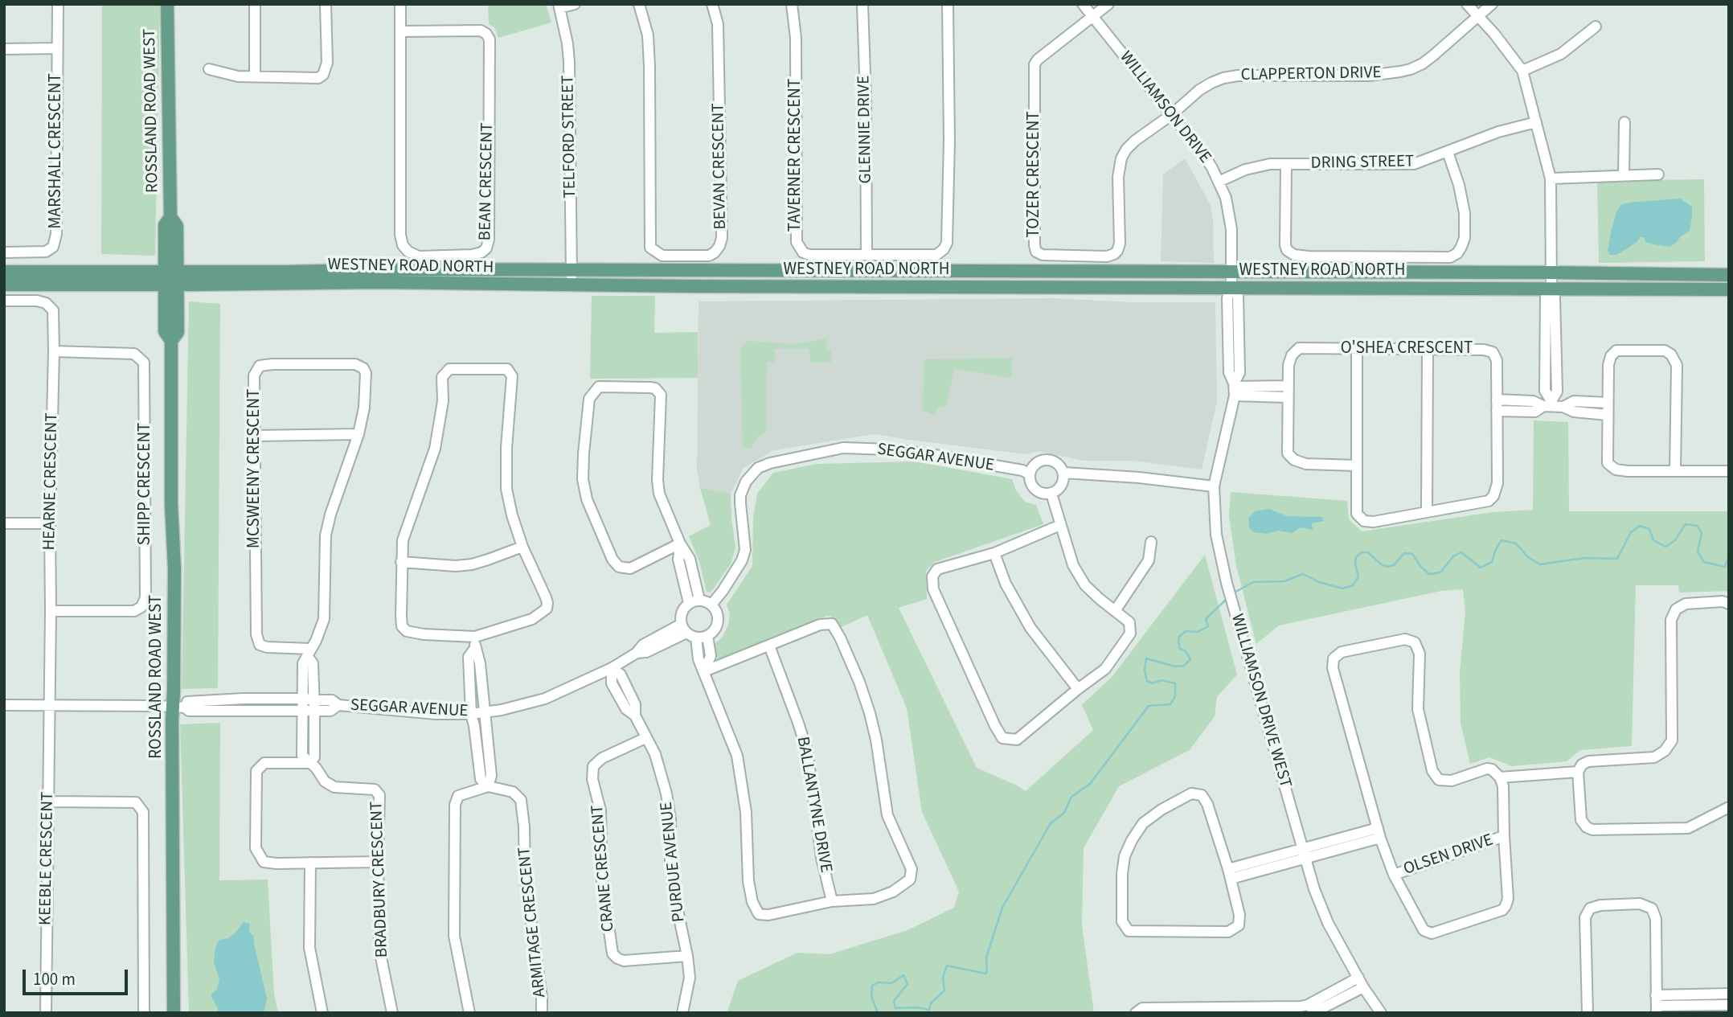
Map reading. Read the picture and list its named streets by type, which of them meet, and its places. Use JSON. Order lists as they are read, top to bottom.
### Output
{
  "streets": {
    "main road": ["ROSSLAND ROAD WEST", "WESTNEY ROAD NORTH"],
    "street": [
      "CLAPPERTON DRIVE",
      "WILLIAMSON DRIVE",
      "GLENNIE DRIVE",
      "TELFORD STREET",
      "MARSHALL CRESCENT",
      "TAVERNER CRESCENT",
      "DRING STREET",
      "BEVAN CRESCENT",
      "TOZER CRESCENT",
      "BEAN CRESCENT",
      "O'SHEA CRESCENT",
      "SEGGAR AVENUE",
      "MCSWEENY CRESCENT",
      "HEARNE CRESCENT",
      "SHIPP CRESCENT",
      "WILLIAMSON DRIVE WEST",
      "BALLANTYNE DRIVE",
      "OLSEN DRIVE",
      "KEEBLE CRESCENT",
      "PURDUE AVENUE",
      "CRANE CRESCENT",
      "BRADBURY CRESCENT",
      "ARMITAGE CRESCENT"
    ]
  },
  "crossings": [
    ["CLAPPERTON DRIVE", "WILLIAMSON DRIVE"],
    ["CLAPPERTON DRIVE", "TOZER CRESCENT"],
    ["WILLIAMSON DRIVE", "DRING STREET"],
    ["WILLIAMSON DRIVE", "TOZER CRESCENT"],
    ["WILLIAMSON DRIVE", "WESTNEY ROAD NORTH"],
    ["WILLIAMSON DRIVE", "WILLIAMSON DRIVE WEST"],
    ["ROSSLAND ROAD WEST", "WESTNEY ROAD NORTH"],
    ["ROSSLAND ROAD WEST", "SEGGAR AVENUE"],
    ["GLENNIE DRIVE", "TAVERNER CRESCENT"],
    ["TELFORD STREET", "WESTNEY ROAD NORTH"],
    ["WESTNEY ROAD NORTH", "WILLIAMSON DRIVE WEST"],
    ["SEGGAR AVENUE", "MCSWEENY CRESCENT"],
    ["SEGGAR AVENUE", "PURDUE AVENUE"],
    ["HEARNE CRESCENT", "SHIPP CRESCENT"],
    ["HEARNE CRESCENT", "KEEBLE CRESCENT"],
    ["PURDUE AVENUE", "CRANE CRESCENT"]
  ],
  "scale_bar": "100 m"
}
